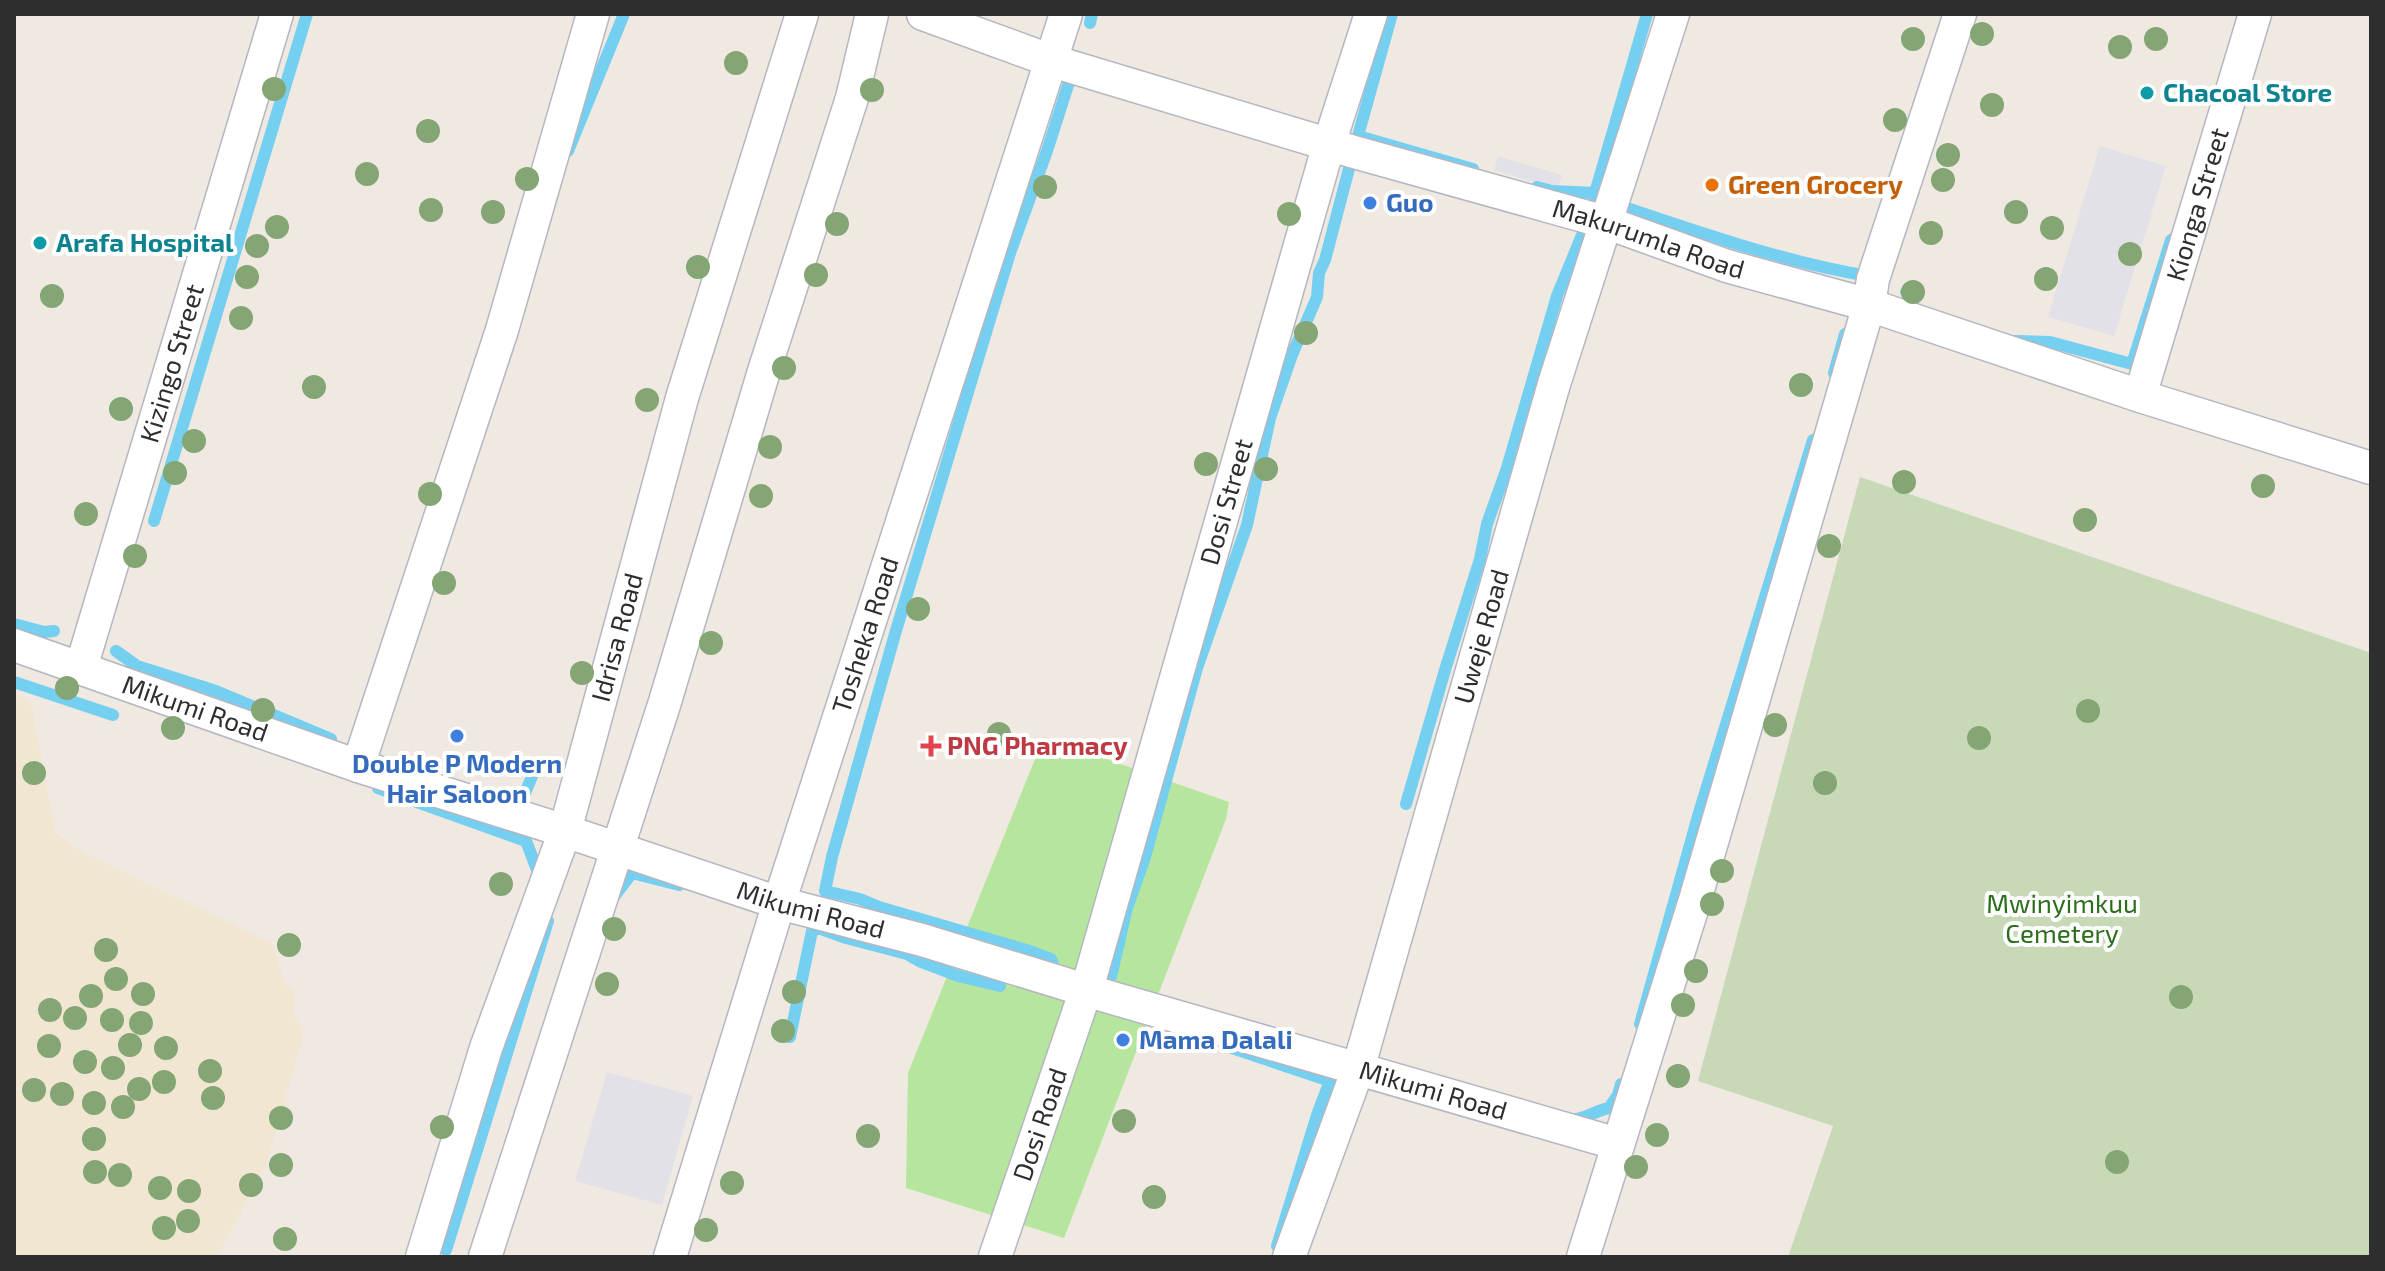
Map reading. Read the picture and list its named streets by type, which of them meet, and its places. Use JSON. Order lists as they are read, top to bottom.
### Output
{
  "streets": {
    "street": [
      "Kionga Street",
      "Makurumla Road",
      "Kizingo Street",
      "Dosi Street",
      "Tosheka Road",
      "Uweje Road",
      "Idrisa Road",
      "Mikumi Road",
      "Dosi Road"
    ]
  },
  "crossings": [
    ["Kionga Street", "Makurumla Road"],
    ["Makurumla Road", "Dosi Street"],
    ["Makurumla Road", "Tosheka Road"],
    ["Makurumla Road", "Uweje Road"],
    ["Kizingo Street", "Mikumi Road"],
    ["Dosi Street", "Mikumi Road"],
    ["Dosi Street", "Dosi Road"],
    ["Tosheka Road", "Mikumi Road"],
    ["Uweje Road", "Mikumi Road"],
    ["Idrisa Road", "Mikumi Road"],
    ["Mikumi Road", "Dosi Road"]
  ],
  "parks": ["Mwinyimkuu Cemetery"],
  "places": {
    "other": [
      "Chacoal Store",
      "Green Grocery",
      "Guo",
      "Arafa Hospital",
      "Double P Modern Hair Saloon",
      "Mama Dalali"
    ],
    "health": ["PNG Pharmacy"]
  }
}
